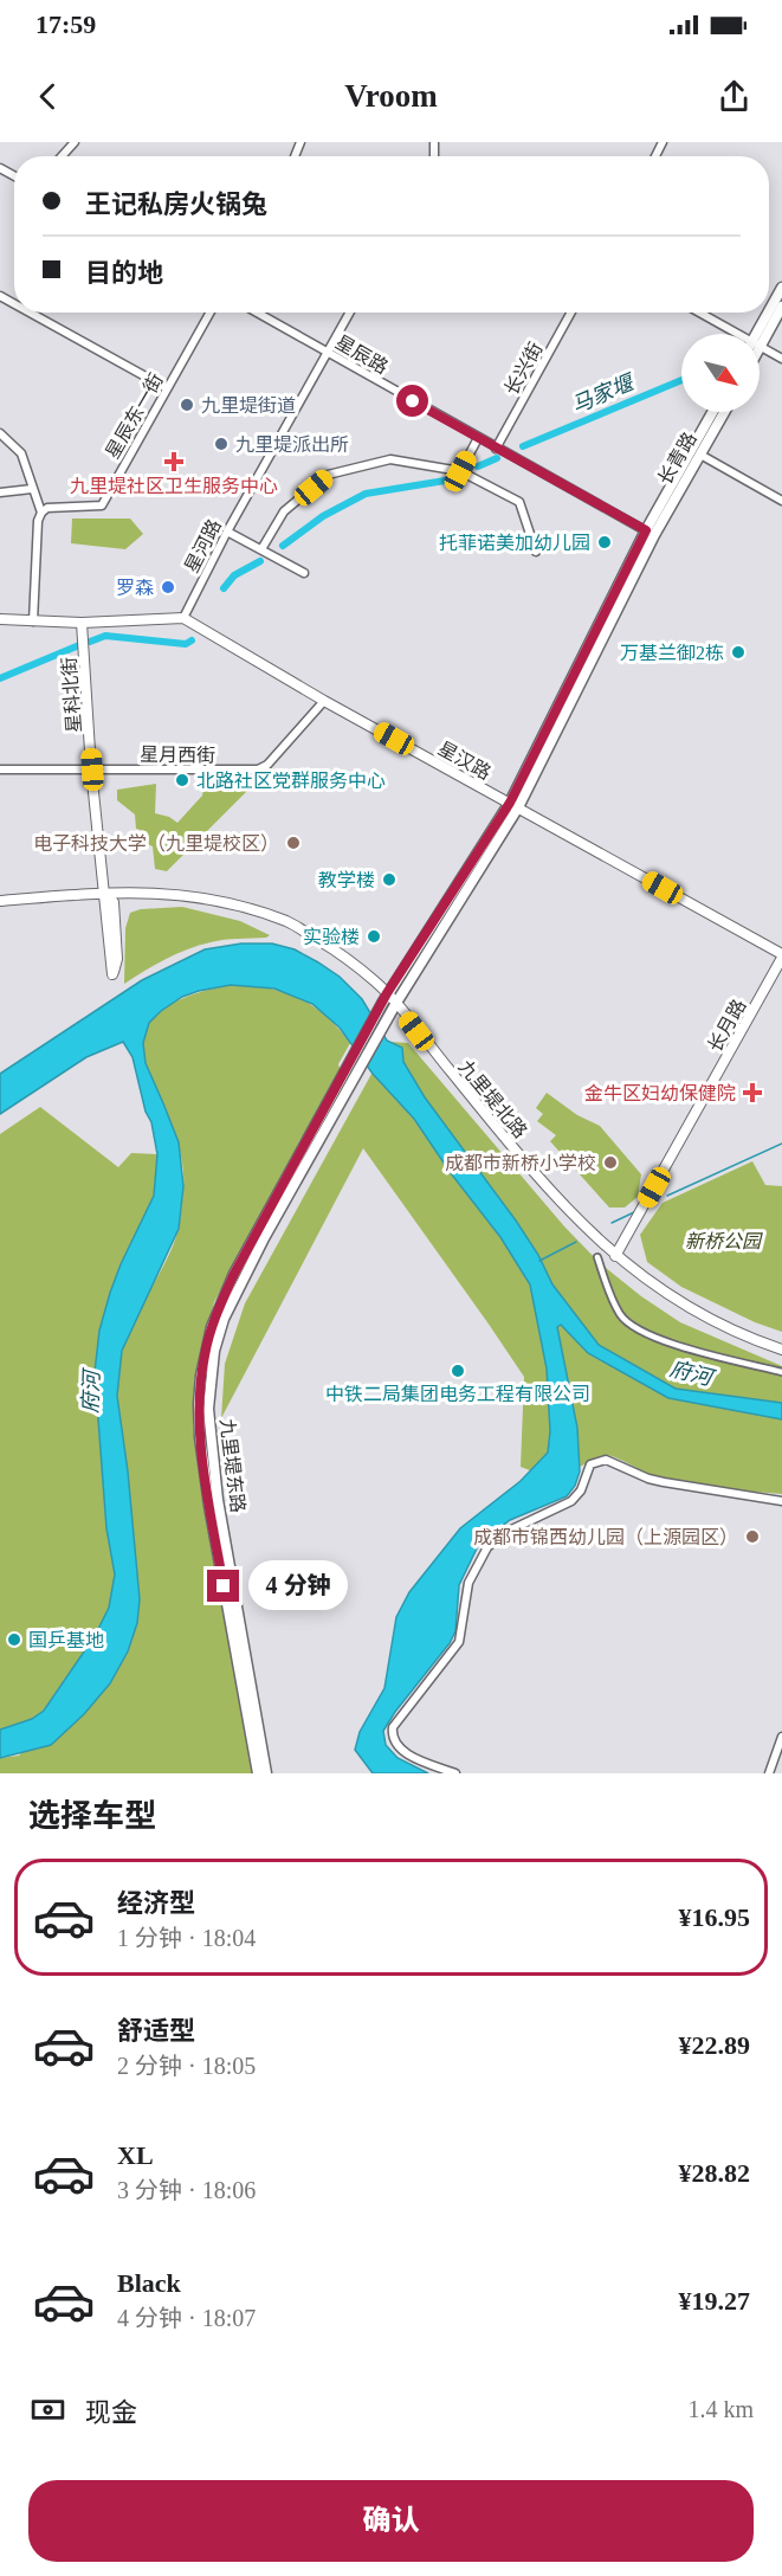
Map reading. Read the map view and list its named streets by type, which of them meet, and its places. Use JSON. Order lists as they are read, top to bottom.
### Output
{
  "streets": {
    "main road": ["长青路", "九里堤东路"],
    "street": [
      "星辰路",
      "长兴街",
      "星辰东一街",
      "星河路",
      "星科北街",
      "星月西街",
      "星汉路",
      "长月路",
      "九里堤北路"
    ]
  },
  "crossings": [
    ["星辰路", "长兴街"],
    ["星辰路", "长青路"],
    ["星辰路", "星河路"],
    ["星河路", "星汉路"],
    ["星科北街", "星月西街"],
    ["星科北街", "九里堤北路"],
    ["星月西街", "星汉路"],
    ["星汉路", "长月路"],
    ["星汉路", "九里堤东路"],
    ["长月路", "九里堤北路"],
    ["九里堤北路", "九里堤东路"]
  ],
  "water": ["马家堰", "府河"],
  "parks": ["新桥公园"],
  "places": {
    "other": [
      "九里堤街道",
      "九里堤派出所",
      "托菲诺美加幼儿园",
      "罗森",
      "万基兰御2栋",
      "北路社区党群服务中心",
      "电子科技大学（九里堤校区）",
      "教学楼",
      "实验楼",
      "成都市新桥小学校",
      "中铁二局集团电务工程有限公司",
      "成都市锦西幼儿园（上源园区）",
      "国乒基地"
    ],
    "health": ["九里堤社区卫生服务中心", "金牛区妇幼保健院"]
  },
  "north": "bottom right",
  "page": {
    "status": "17:59",
    "header": "Vroom",
    "banner": ["王记私房火锅兔", "目的地"],
    "bubble": "4 分钟",
    "heading": "选择车型",
    "list": [
      {
        "name": "经济型",
        "note": "1 分钟 · 18:04",
        "value": "¥16.95"
      },
      {
        "name": "舒适型",
        "note": "2 分钟 · 18:05",
        "value": "¥22.89"
      },
      {
        "name": "XL",
        "note": "3 分钟 · 18:06",
        "value": "¥28.82"
      },
      {
        "name": "Black",
        "note": "4 分钟 · 18:07",
        "value": "¥19.27"
      }
    ],
    "pay": ["现金", "1.4 km"],
    "buttons": "确认"
  }
}
